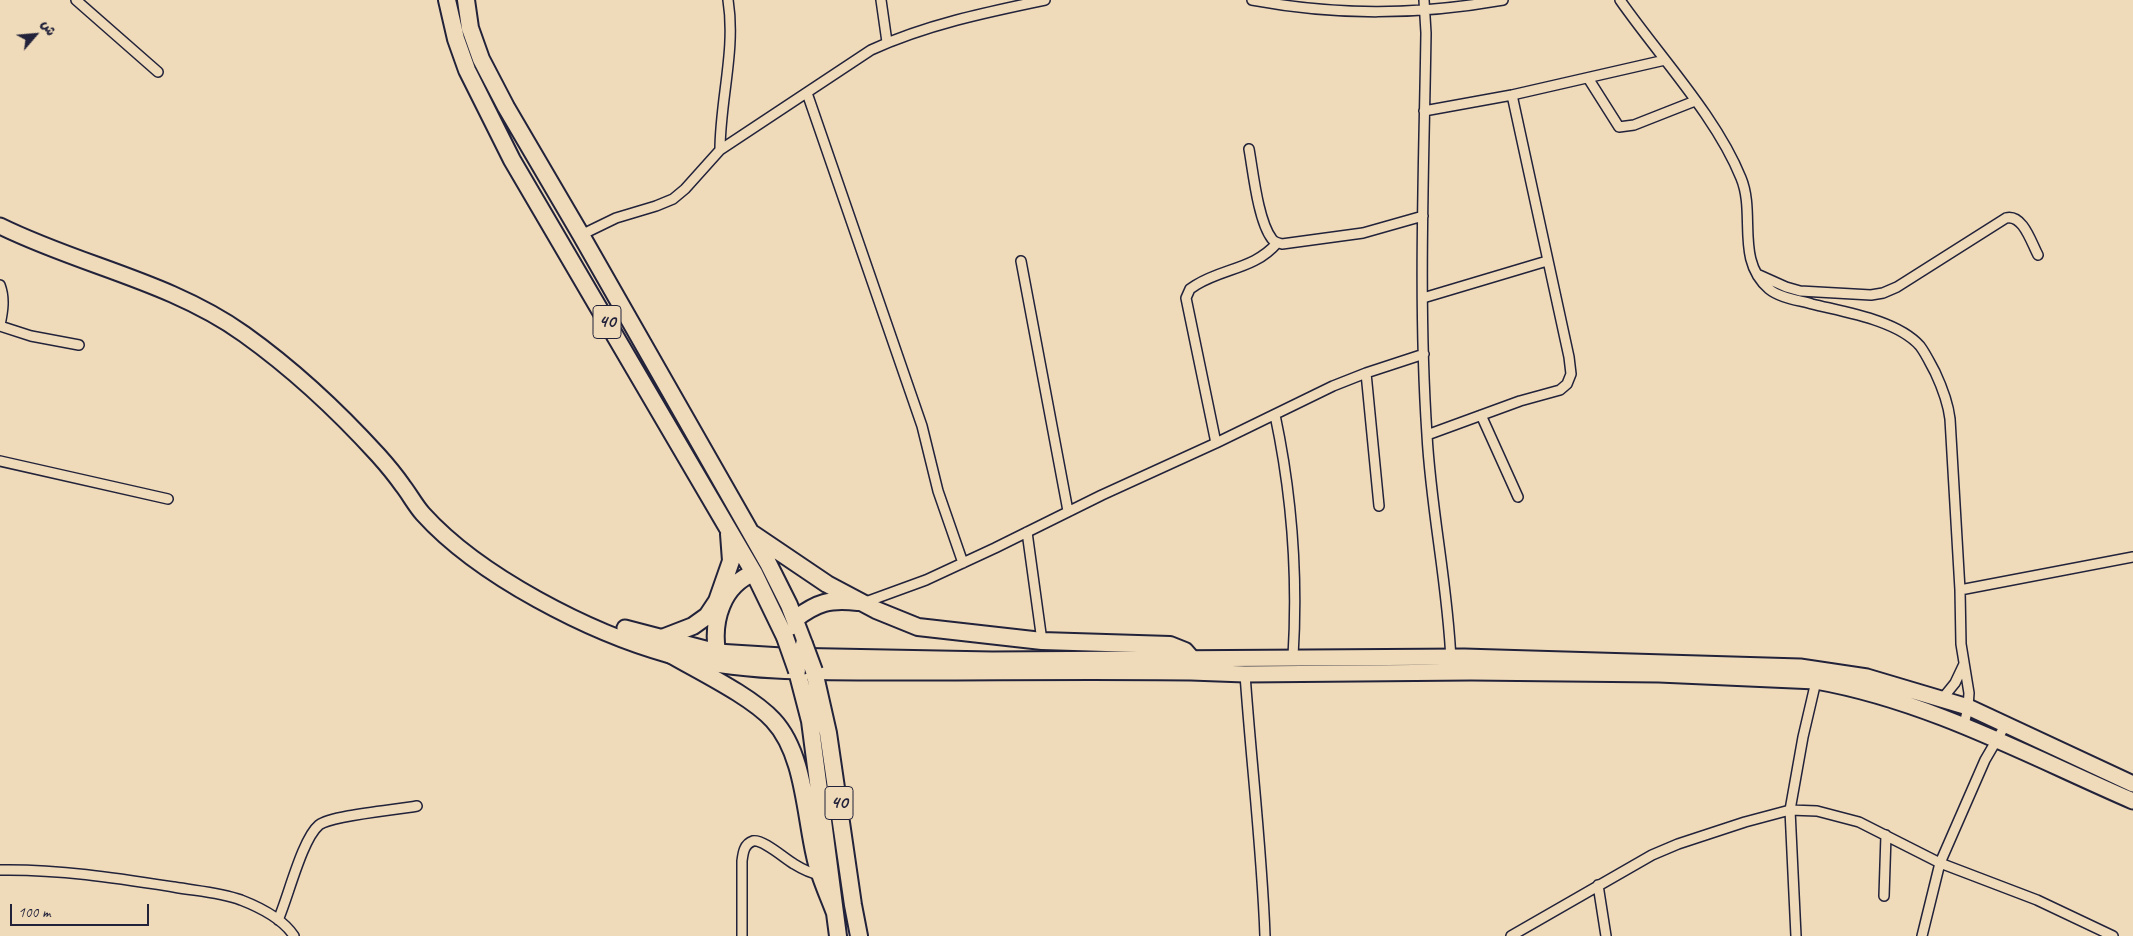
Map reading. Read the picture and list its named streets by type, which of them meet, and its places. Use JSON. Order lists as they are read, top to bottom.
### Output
{
  "streets": {
    "highway": ["40"]
  },
  "scale_bar": "100 m",
  "north": "top right"
}
